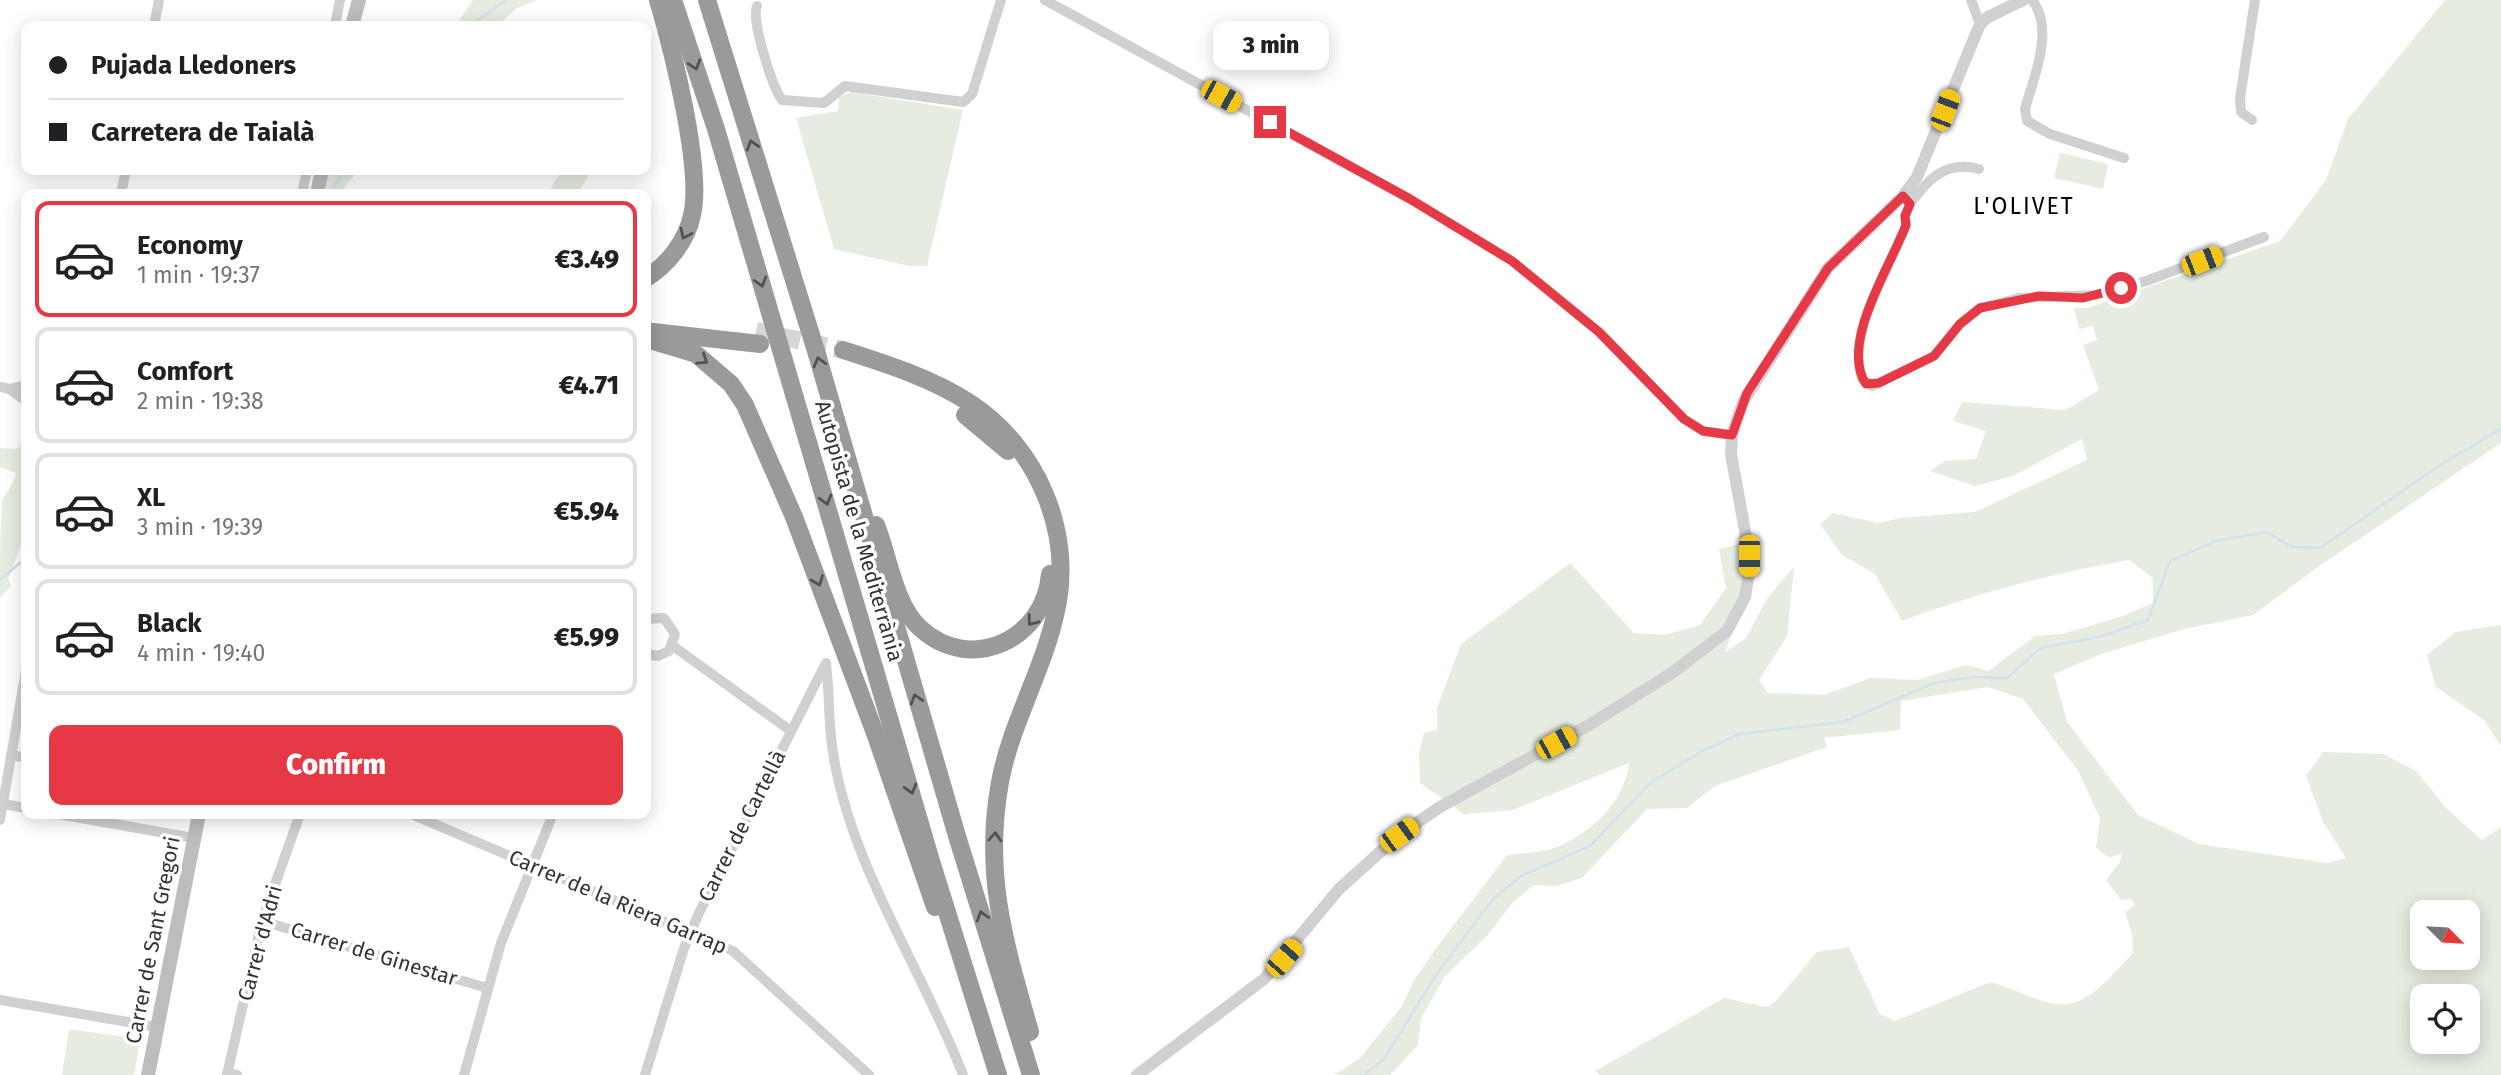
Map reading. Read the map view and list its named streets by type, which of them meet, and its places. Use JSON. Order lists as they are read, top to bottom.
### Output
{
  "streets": {
    "highway": ["Autopista de la Mediterrània"],
    "main road": ["Carrer de Sant Gregori"],
    "street": [
      "Carrer de Cartellà",
      "Carrer de la Riera Garrap",
      "Carrer d'Adri",
      "Carrer de Ginestar"
    ]
  },
  "crossings": [
    ["Carrer de Cartellà", "Carrer de la Riera Garrap"],
    ["Carrer d'Adri", "Carrer de Ginestar"]
  ],
  "districts": ["L'OLIVET"],
  "north": "bottom right",
  "page": {
    "bubble": "3 min",
    "banner": ["Pujada Lledoners", "Carretera de Taialà"],
    "list": [
      {
        "name": "Economy",
        "note": "1 min · 19:37",
        "value": "€3.49"
      },
      {
        "name": "Comfort",
        "note": "2 min · 19:38",
        "value": "€4.71"
      },
      {
        "name": "XL",
        "note": "3 min · 19:39",
        "value": "€5.94"
      },
      {
        "name": "Black",
        "note": "4 min · 19:40",
        "value": "€5.99"
      }
    ],
    "buttons": "Confirm"
  }
}
